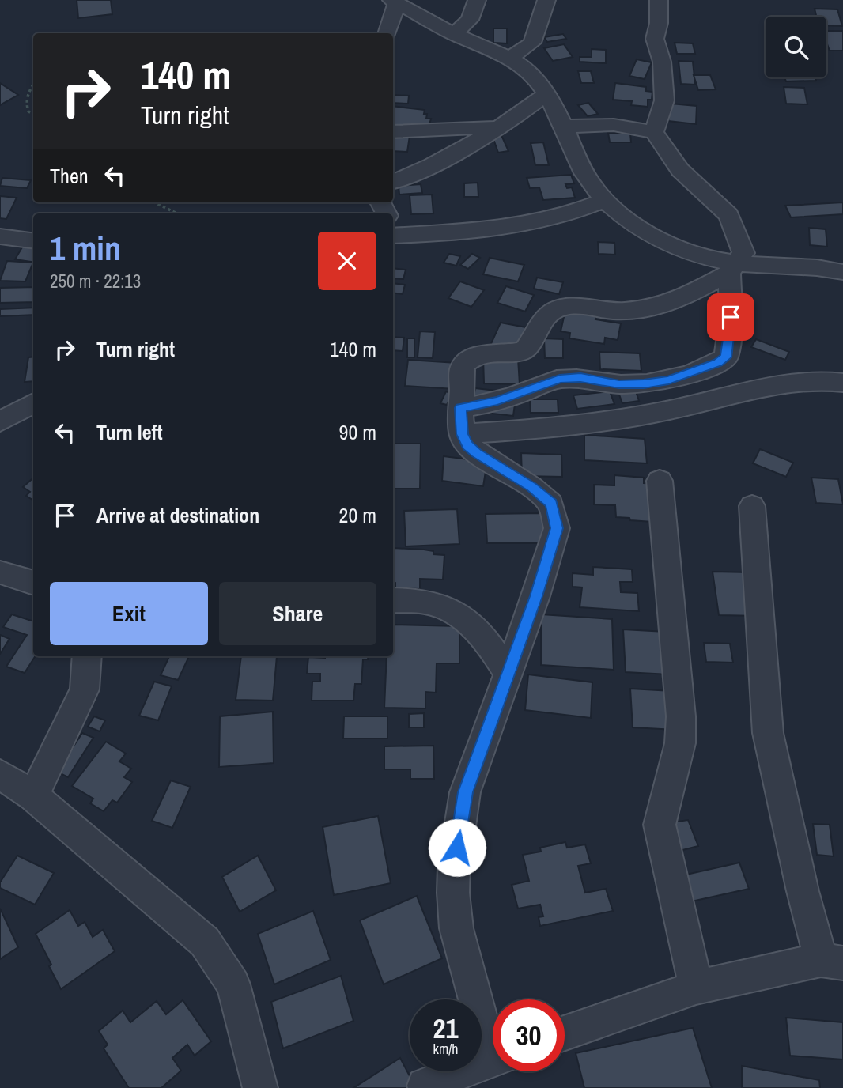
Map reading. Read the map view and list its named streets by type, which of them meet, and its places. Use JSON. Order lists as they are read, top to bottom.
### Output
{
  "page": {
    "turn": ["140 m", "Turn right"],
    "then": "Then",
    "heading": ["1 min", "250 m · 22:13"],
    "list": [
      {
        "name": "Turn right",
        "value": "140 m"
      },
      {
        "name": "Turn left",
        "value": "90 m"
      },
      {
        "name": "Arrive at destination",
        "value": "20 m"
      }
    ],
    "buttons": ["Exit", "Share"],
    "speed": "21 km/h",
    "limit": "30"
  }
}
